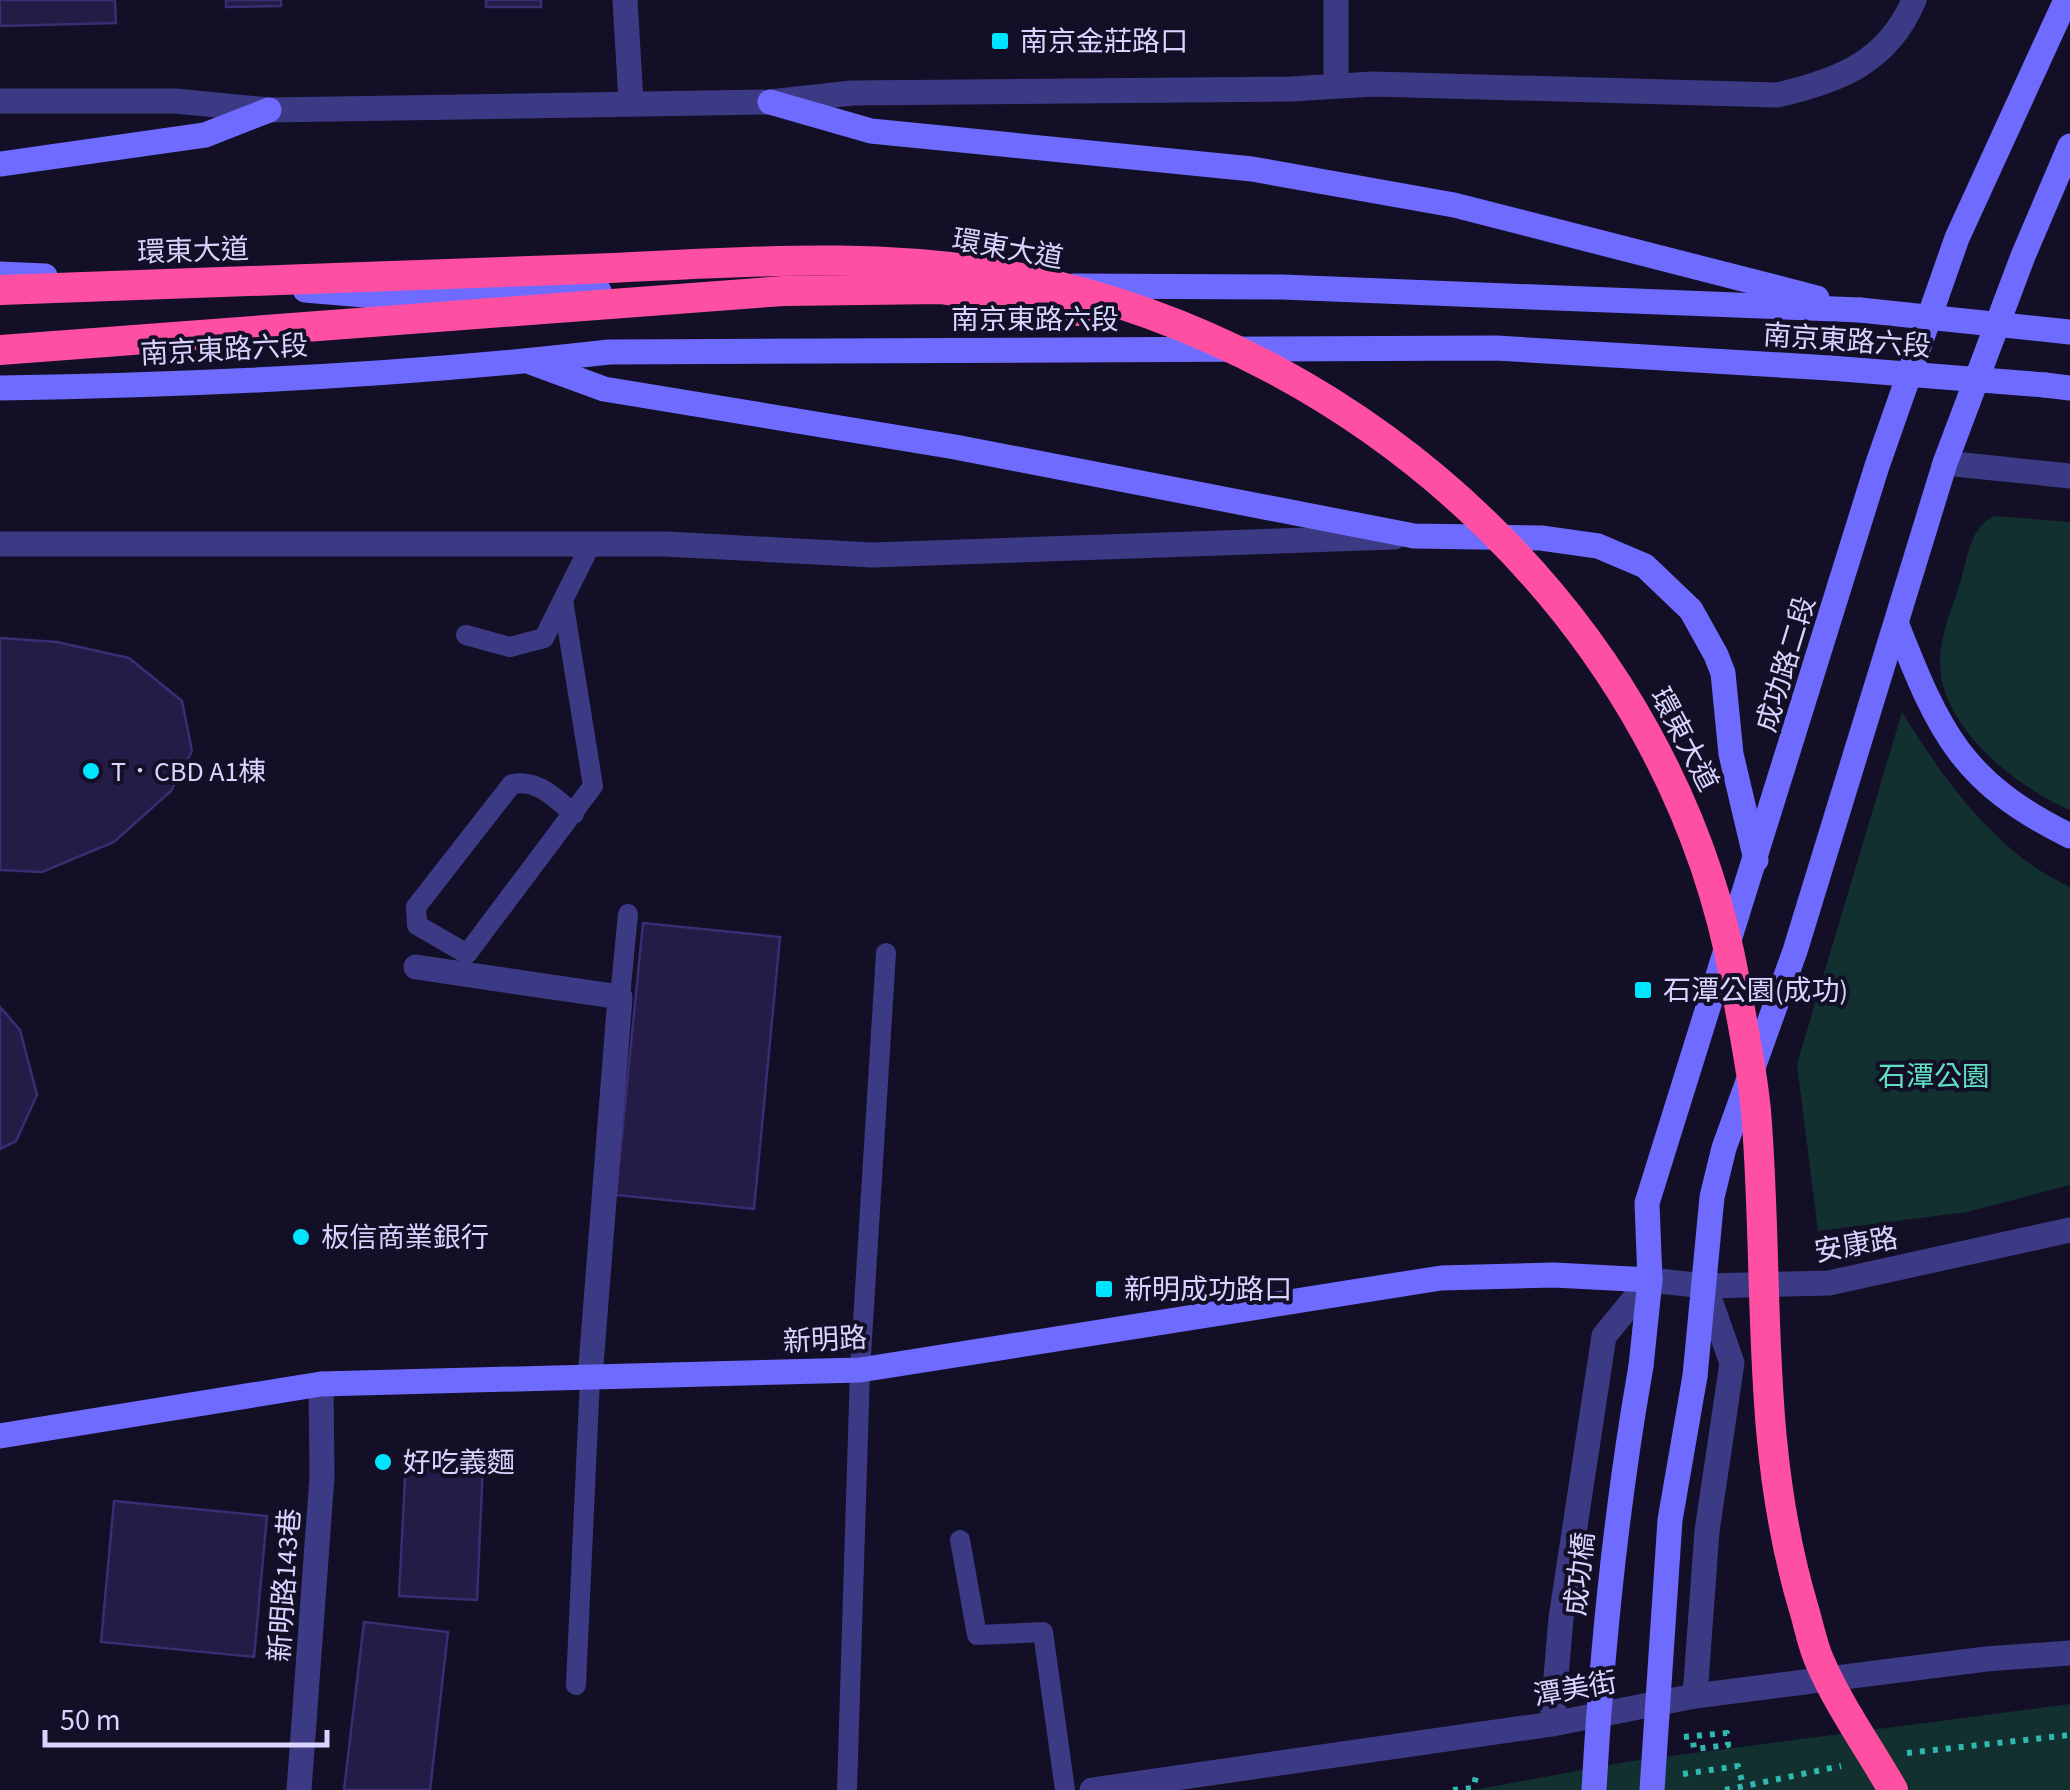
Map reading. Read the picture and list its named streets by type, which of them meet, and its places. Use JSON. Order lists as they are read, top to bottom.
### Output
{
  "streets": {
    "highway": ["環東大道"],
    "main road": [
      "南京東路六段",
      "成功路二段",
      "新明路",
      "成功橋"
    ],
    "street": ["安康路", "新明路143巷", "潭美街"]
  },
  "crossings": [
    ["成功路二段", "安康路"],
    ["成功路二段", "新明路"],
    ["成功路二段", "成功橋"],
    ["安康路", "新明路"],
    ["新明路", "新明路143巷"]
  ],
  "parks": ["石潭公園"],
  "places": {
    "transit": ["南京金莊路口", "石潭公園(成功)", "新明成功路口"],
    "other": ["T．CBD A1棟", "板信商業銀行", "好吃義麵"]
  },
  "scale_bar": "50 m"
}
